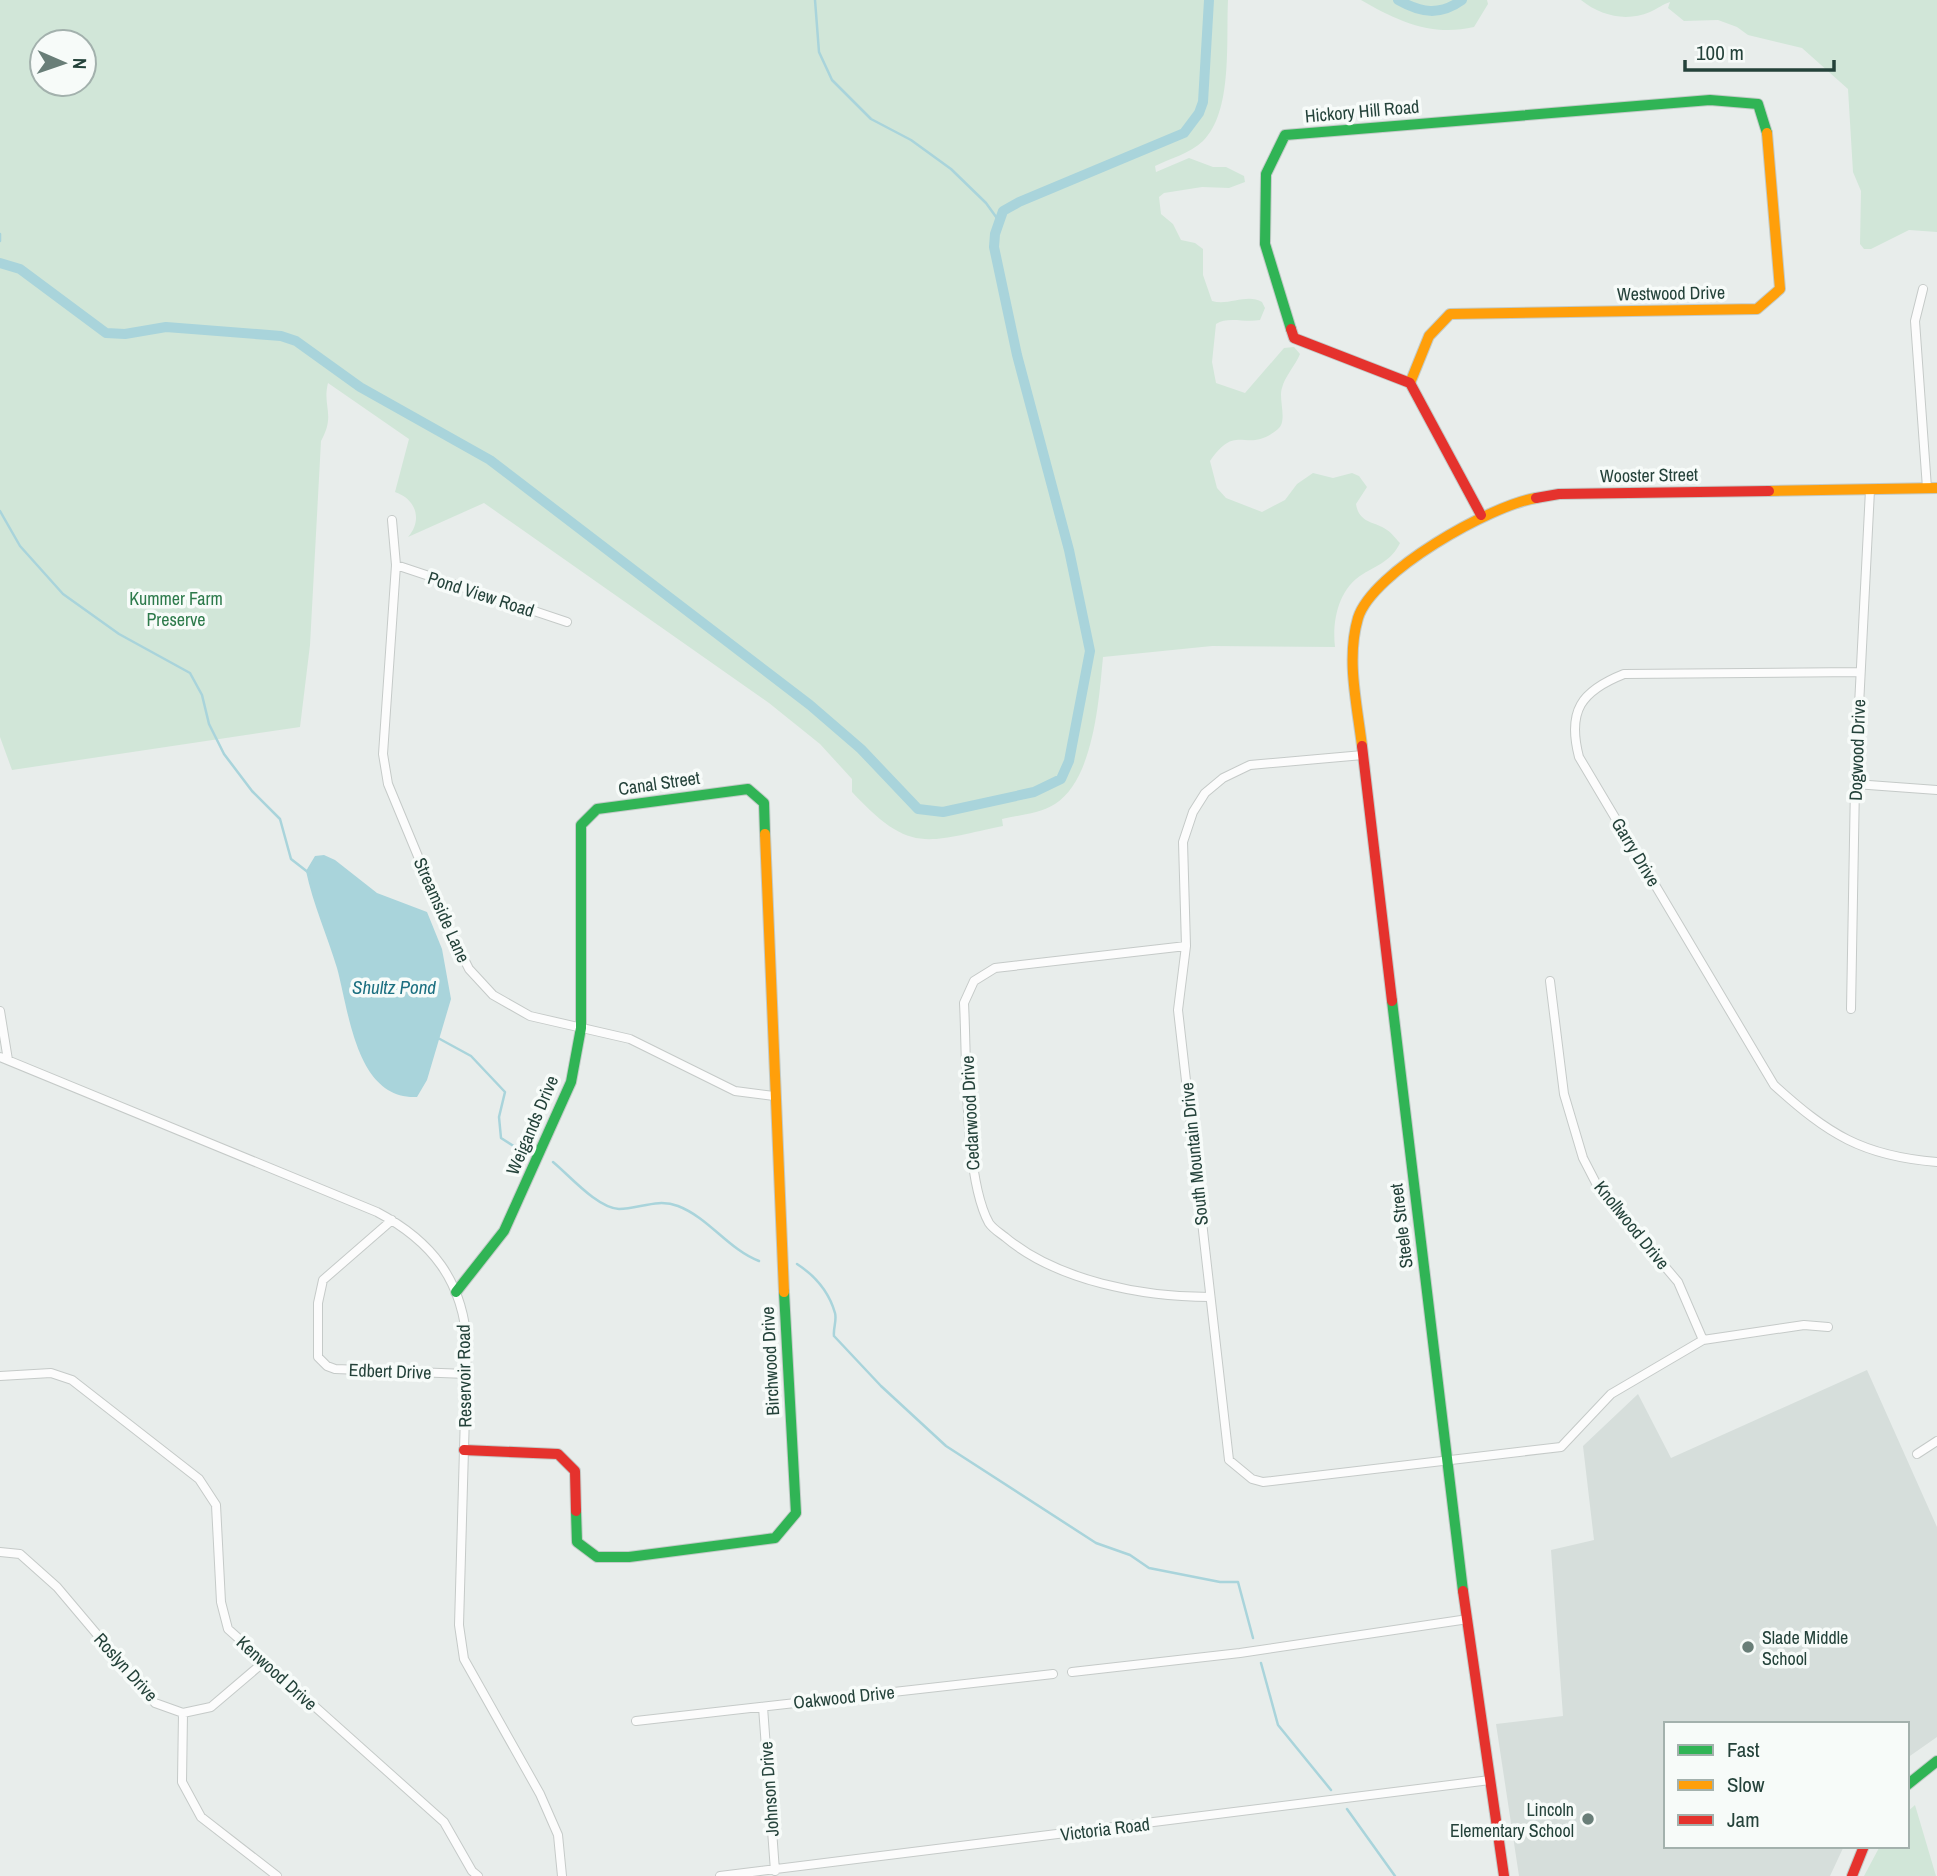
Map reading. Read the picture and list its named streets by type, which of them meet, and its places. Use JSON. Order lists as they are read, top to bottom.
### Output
{
  "streets": {
    "street": [
      "Hickory Hill Road",
      "Westwood Drive",
      "Wooster Street",
      "Pond View Road",
      "Dogwood Drive",
      "Canal Street",
      "Garry Drive",
      "Streamside Lane",
      "Cedarwood Drive",
      "Weigands Drive",
      "South Mountain Drive",
      "Knollwood Drive",
      "Steele Street",
      "Birchwood Drive",
      "Edbert Drive",
      "Reservoir Road",
      "Roslyn Drive",
      "Kenwood Drive",
      "Oakwood Drive",
      "Johnson Drive",
      "Victoria Road"
    ]
  },
  "crossings": [
    ["Hickory Hill Road", "Westwood Drive"],
    ["Wooster Street", "Dogwood Drive"],
    ["Wooster Street", "Steele Street"],
    ["Pond View Road", "Streamside Lane"],
    ["Dogwood Drive", "Garry Drive"],
    ["Canal Street", "Weigands Drive"],
    ["Canal Street", "Birchwood Drive"],
    ["Streamside Lane", "Weigands Drive"],
    ["Streamside Lane", "Birchwood Drive"],
    ["Cedarwood Drive", "South Mountain Drive"],
    ["Weigands Drive", "Reservoir Road"],
    ["South Mountain Drive", "Knollwood Drive"],
    ["South Mountain Drive", "Steele Street"],
    ["Steele Street", "Victoria Road"],
    ["Birchwood Drive", "Reservoir Road"],
    ["Edbert Drive", "Reservoir Road"],
    ["Oakwood Drive", "Johnson Drive"],
    ["Johnson Drive", "Victoria Road"]
  ],
  "water": ["Shultz Pond"],
  "parks": ["Kummer Farm Preserve"],
  "places": ["Slade Middle School", "Lincoln Elementary School"],
  "legend": ["Fast", "Slow", "Jam"],
  "scale_bar": "100 m",
  "north": "right"
}
